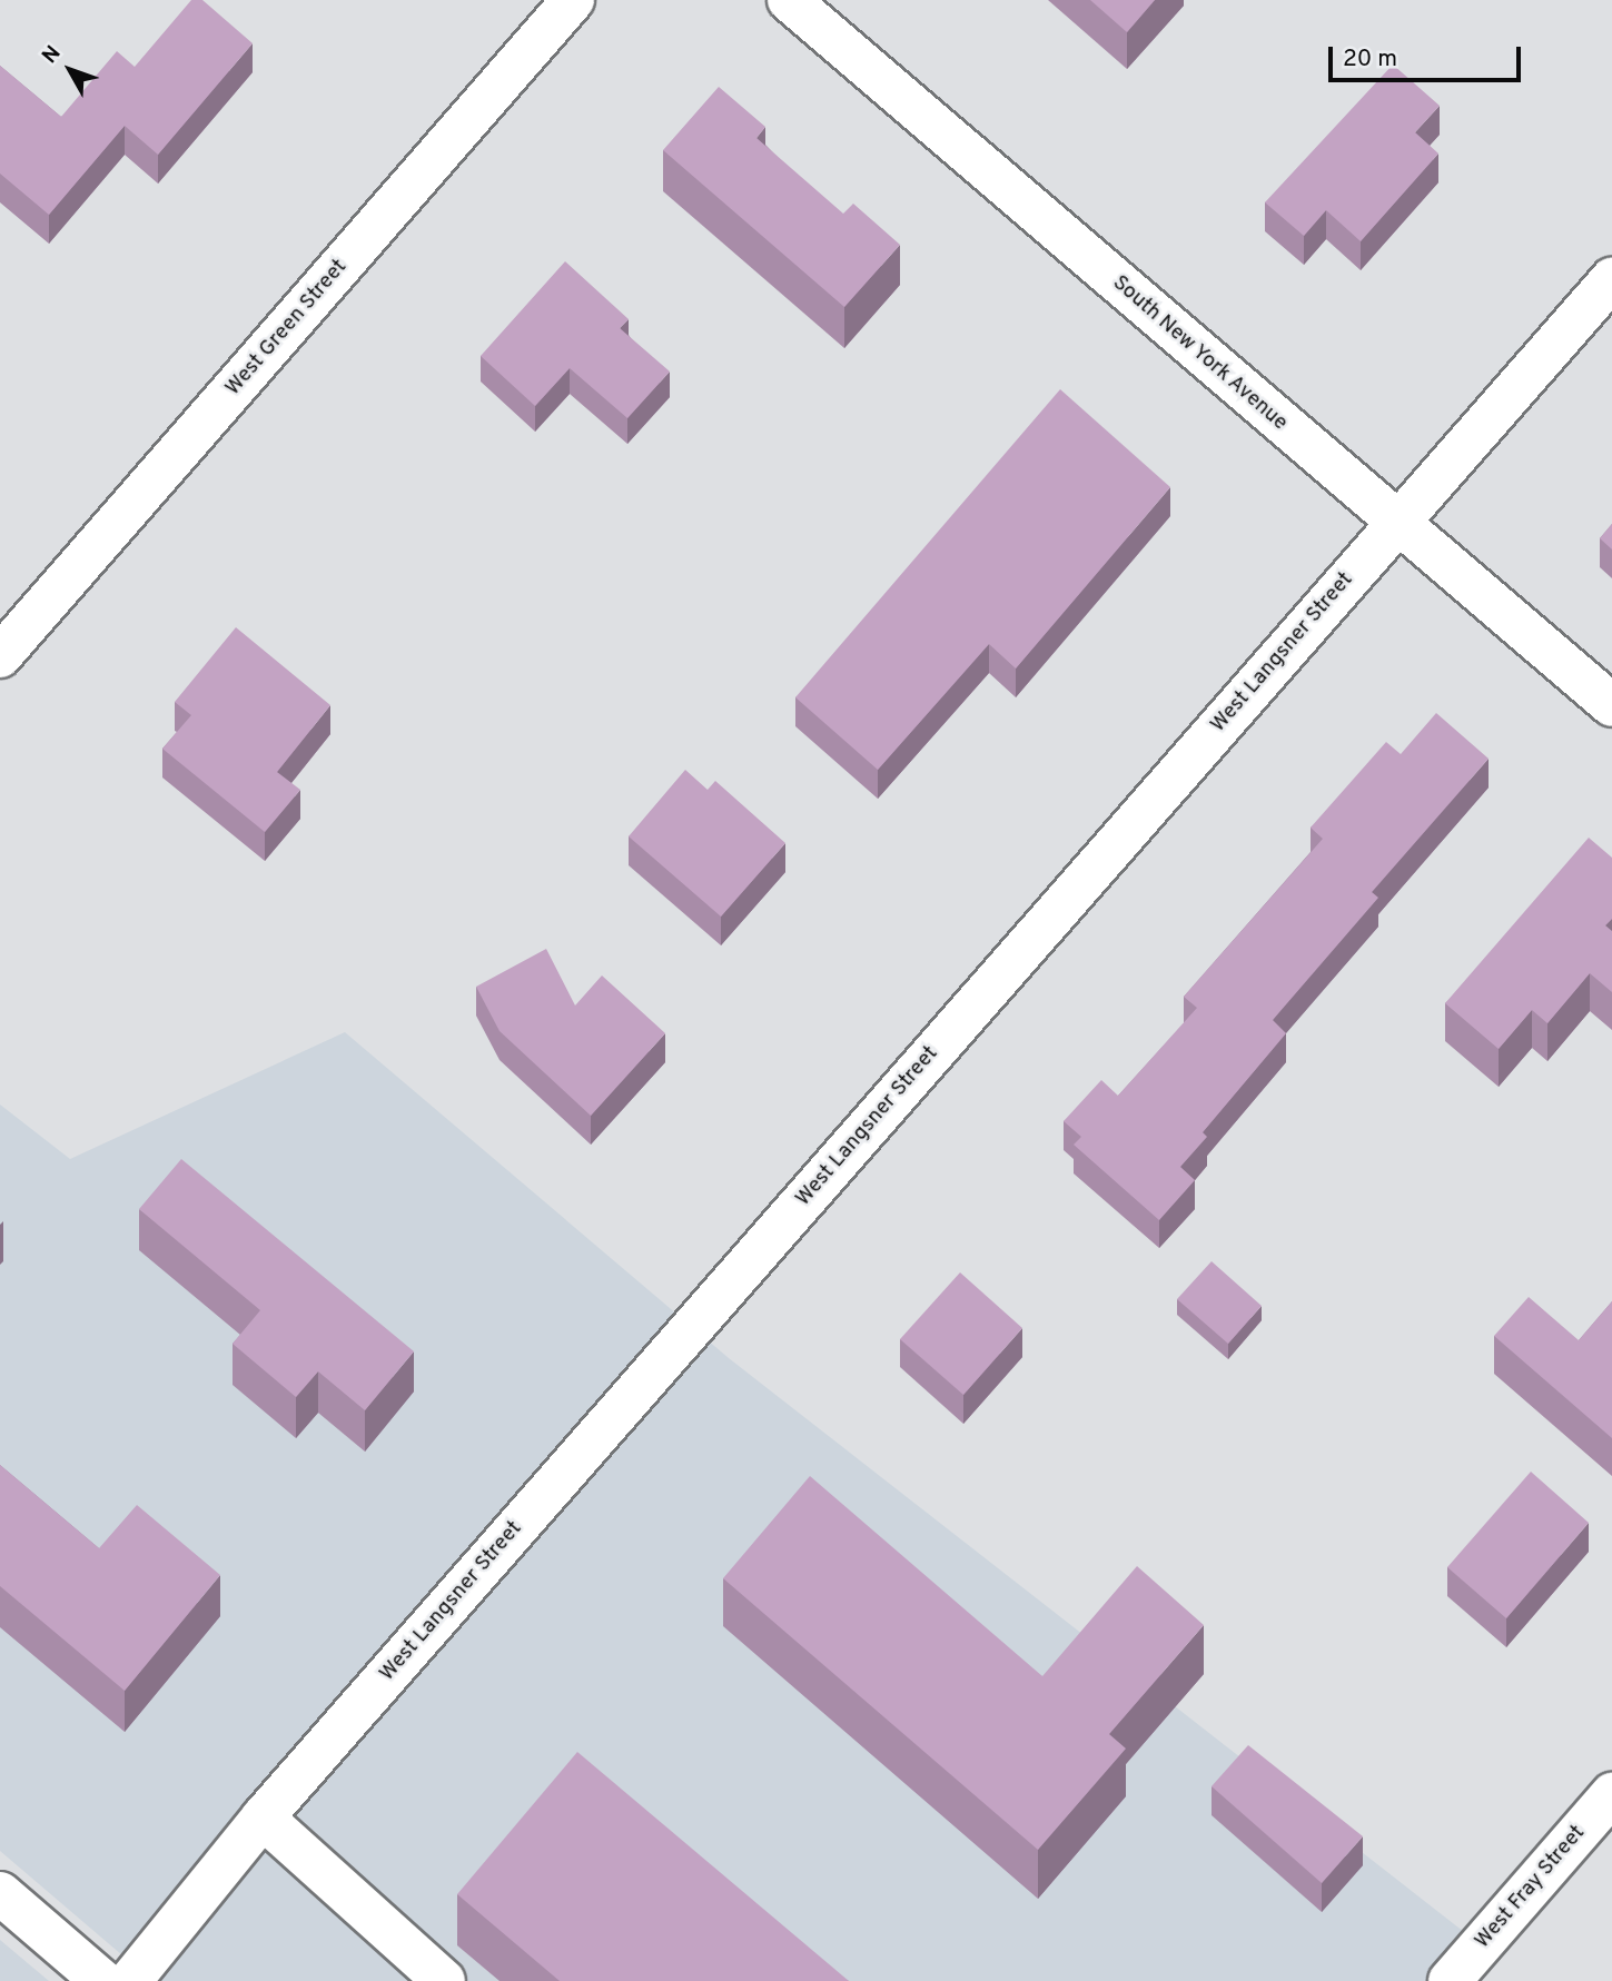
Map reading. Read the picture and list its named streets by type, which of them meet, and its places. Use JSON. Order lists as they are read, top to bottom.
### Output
{
  "streets": {
    "street": [
      "West Green Street",
      "South New York Avenue",
      "West Langsner Street",
      "West Fray Street"
    ]
  },
  "crossings": [
    ["South New York Avenue", "West Langsner Street"]
  ],
  "scale_bar": "20 m",
  "north": "top left"
}
